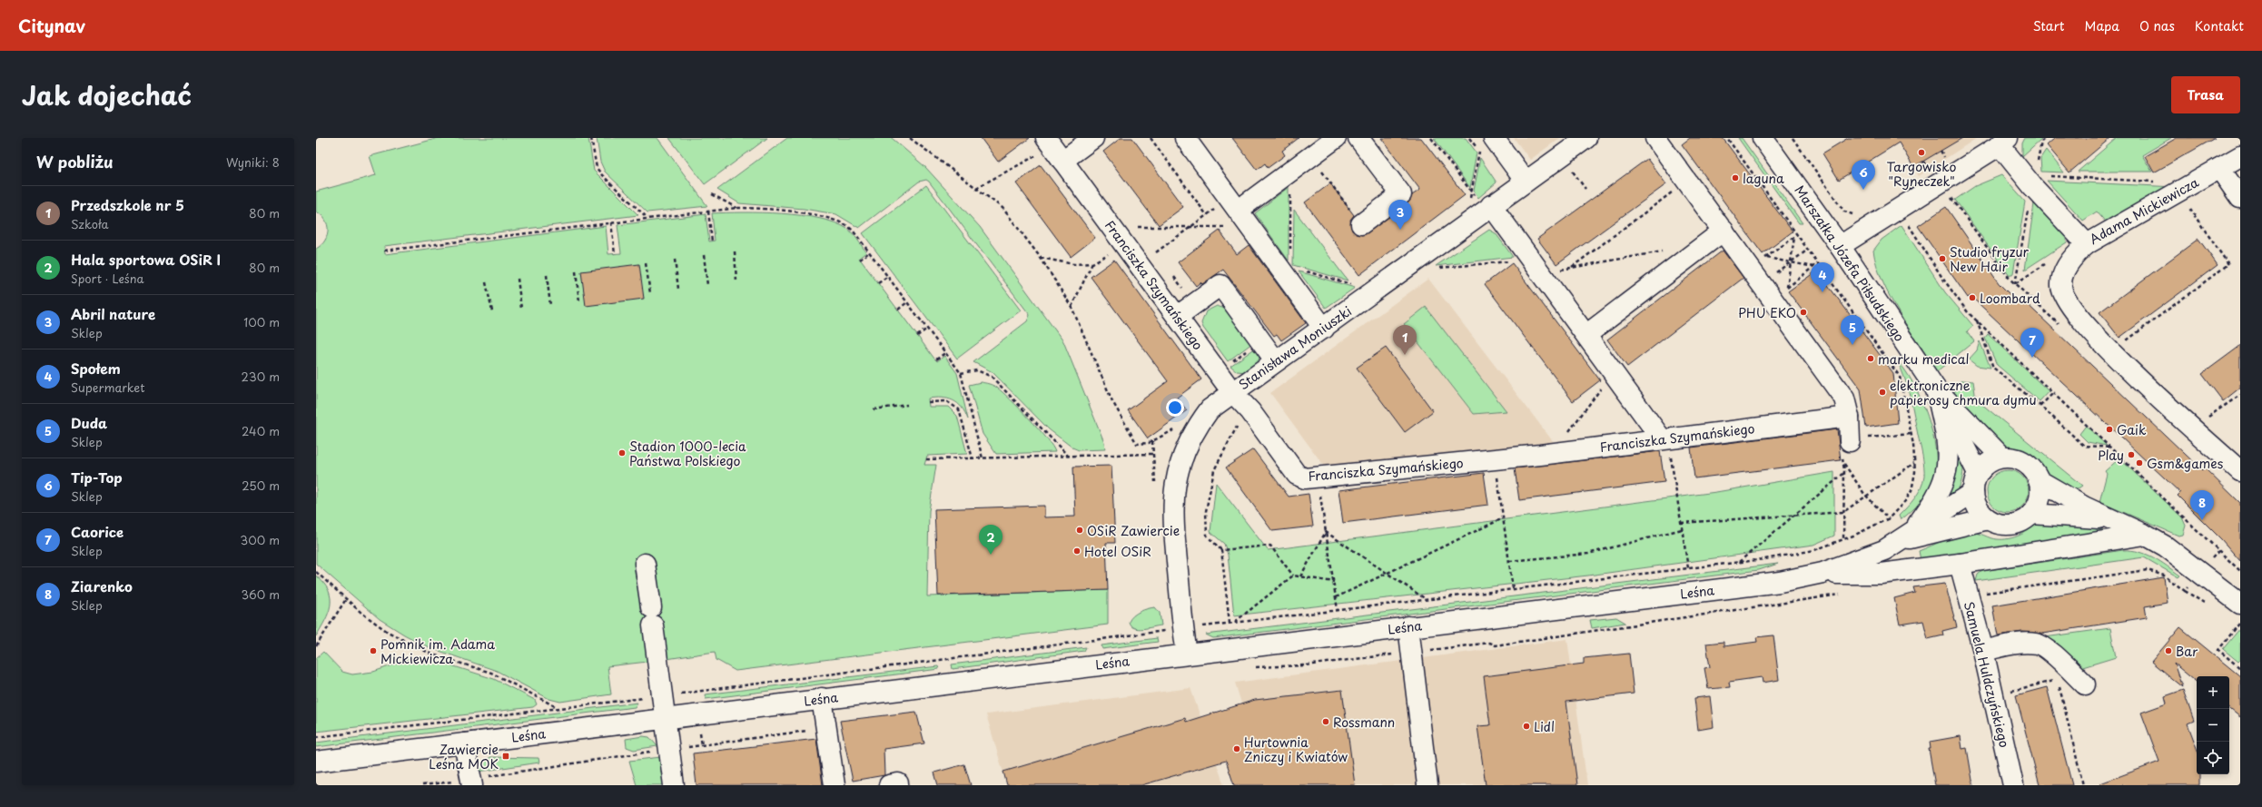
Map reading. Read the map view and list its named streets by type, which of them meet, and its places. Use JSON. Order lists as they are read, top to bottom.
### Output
{
  "streets": {
    "street": [
      "Adama Mickiewicza",
      "Marszałka Józefa Piłsudskiego",
      "Franciszka Szymańskiego",
      "Stanisława Moniuszki",
      "Leśna",
      "Samuela Huldczyńskiego"
    ]
  },
  "crossings": [
    ["Marszałka Józefa Piłsudskiego", "Leśna"],
    ["Franciszka Szymańskiego", "Stanisława Moniuszki"],
    ["Stanisława Moniuszki", "Leśna"]
  ],
  "places": {
    "other": [
      "Targowisko \"Ryneczek\"",
      "laguna",
      "Studio fryzur New Hair",
      "Loombard",
      "PHU EKO",
      "marku medical",
      "elektroniczne papierosy chmura dymu",
      "Gaik",
      "Stadion 1000-lecia Państwa Polskiego",
      "Play",
      "Gsm&games",
      "OSiR Zawiercie",
      "Hotel OSiR",
      "Pomnik im. Adama Mickiewicza",
      "Bar",
      "Rossmann",
      "Lidl",
      "Hurtownia Zniczy i Kwiatów"
    ],
    "transit": ["Zawiercie Leśna MOK"]
  },
  "page": {
    "header": "Citynav",
    "nav": [
      "Start",
      "Mapa",
      "O nas",
      "Kontakt"
    ],
    "title": "Jak dojechać",
    "buttons": "Trasa",
    "heading": ["W pobliżu", "Wyniki: 8"],
    "pins": [
      "6",
      "3",
      "4",
      "5",
      "1",
      "7",
      "8",
      "2"
    ],
    "list": [
      {
        "mark": "1",
        "name": "Przedszkole nr 5",
        "note": "Szkoła",
        "value": "80 m"
      },
      {
        "mark": "2",
        "name": "Hala sportowa OSiR I",
        "note": "Sport · Leśna",
        "value": "80 m"
      },
      {
        "mark": "3",
        "name": "Abril nature",
        "note": "Sklep",
        "value": "100 m"
      },
      {
        "mark": "4",
        "name": "Społem",
        "note": "Supermarket",
        "value": "230 m"
      },
      {
        "mark": "5",
        "name": "Duda",
        "note": "Sklep",
        "value": "240 m"
      },
      {
        "mark": "6",
        "name": "Tip-Top",
        "note": "Sklep",
        "value": "250 m"
      },
      {
        "mark": "7",
        "name": "Caorice",
        "note": "Sklep",
        "value": "300 m"
      },
      {
        "mark": "8",
        "name": "Ziarenko",
        "note": "Sklep",
        "value": "360 m"
      }
    ],
    "map_buttons": ["+", "−"]
  }
}
